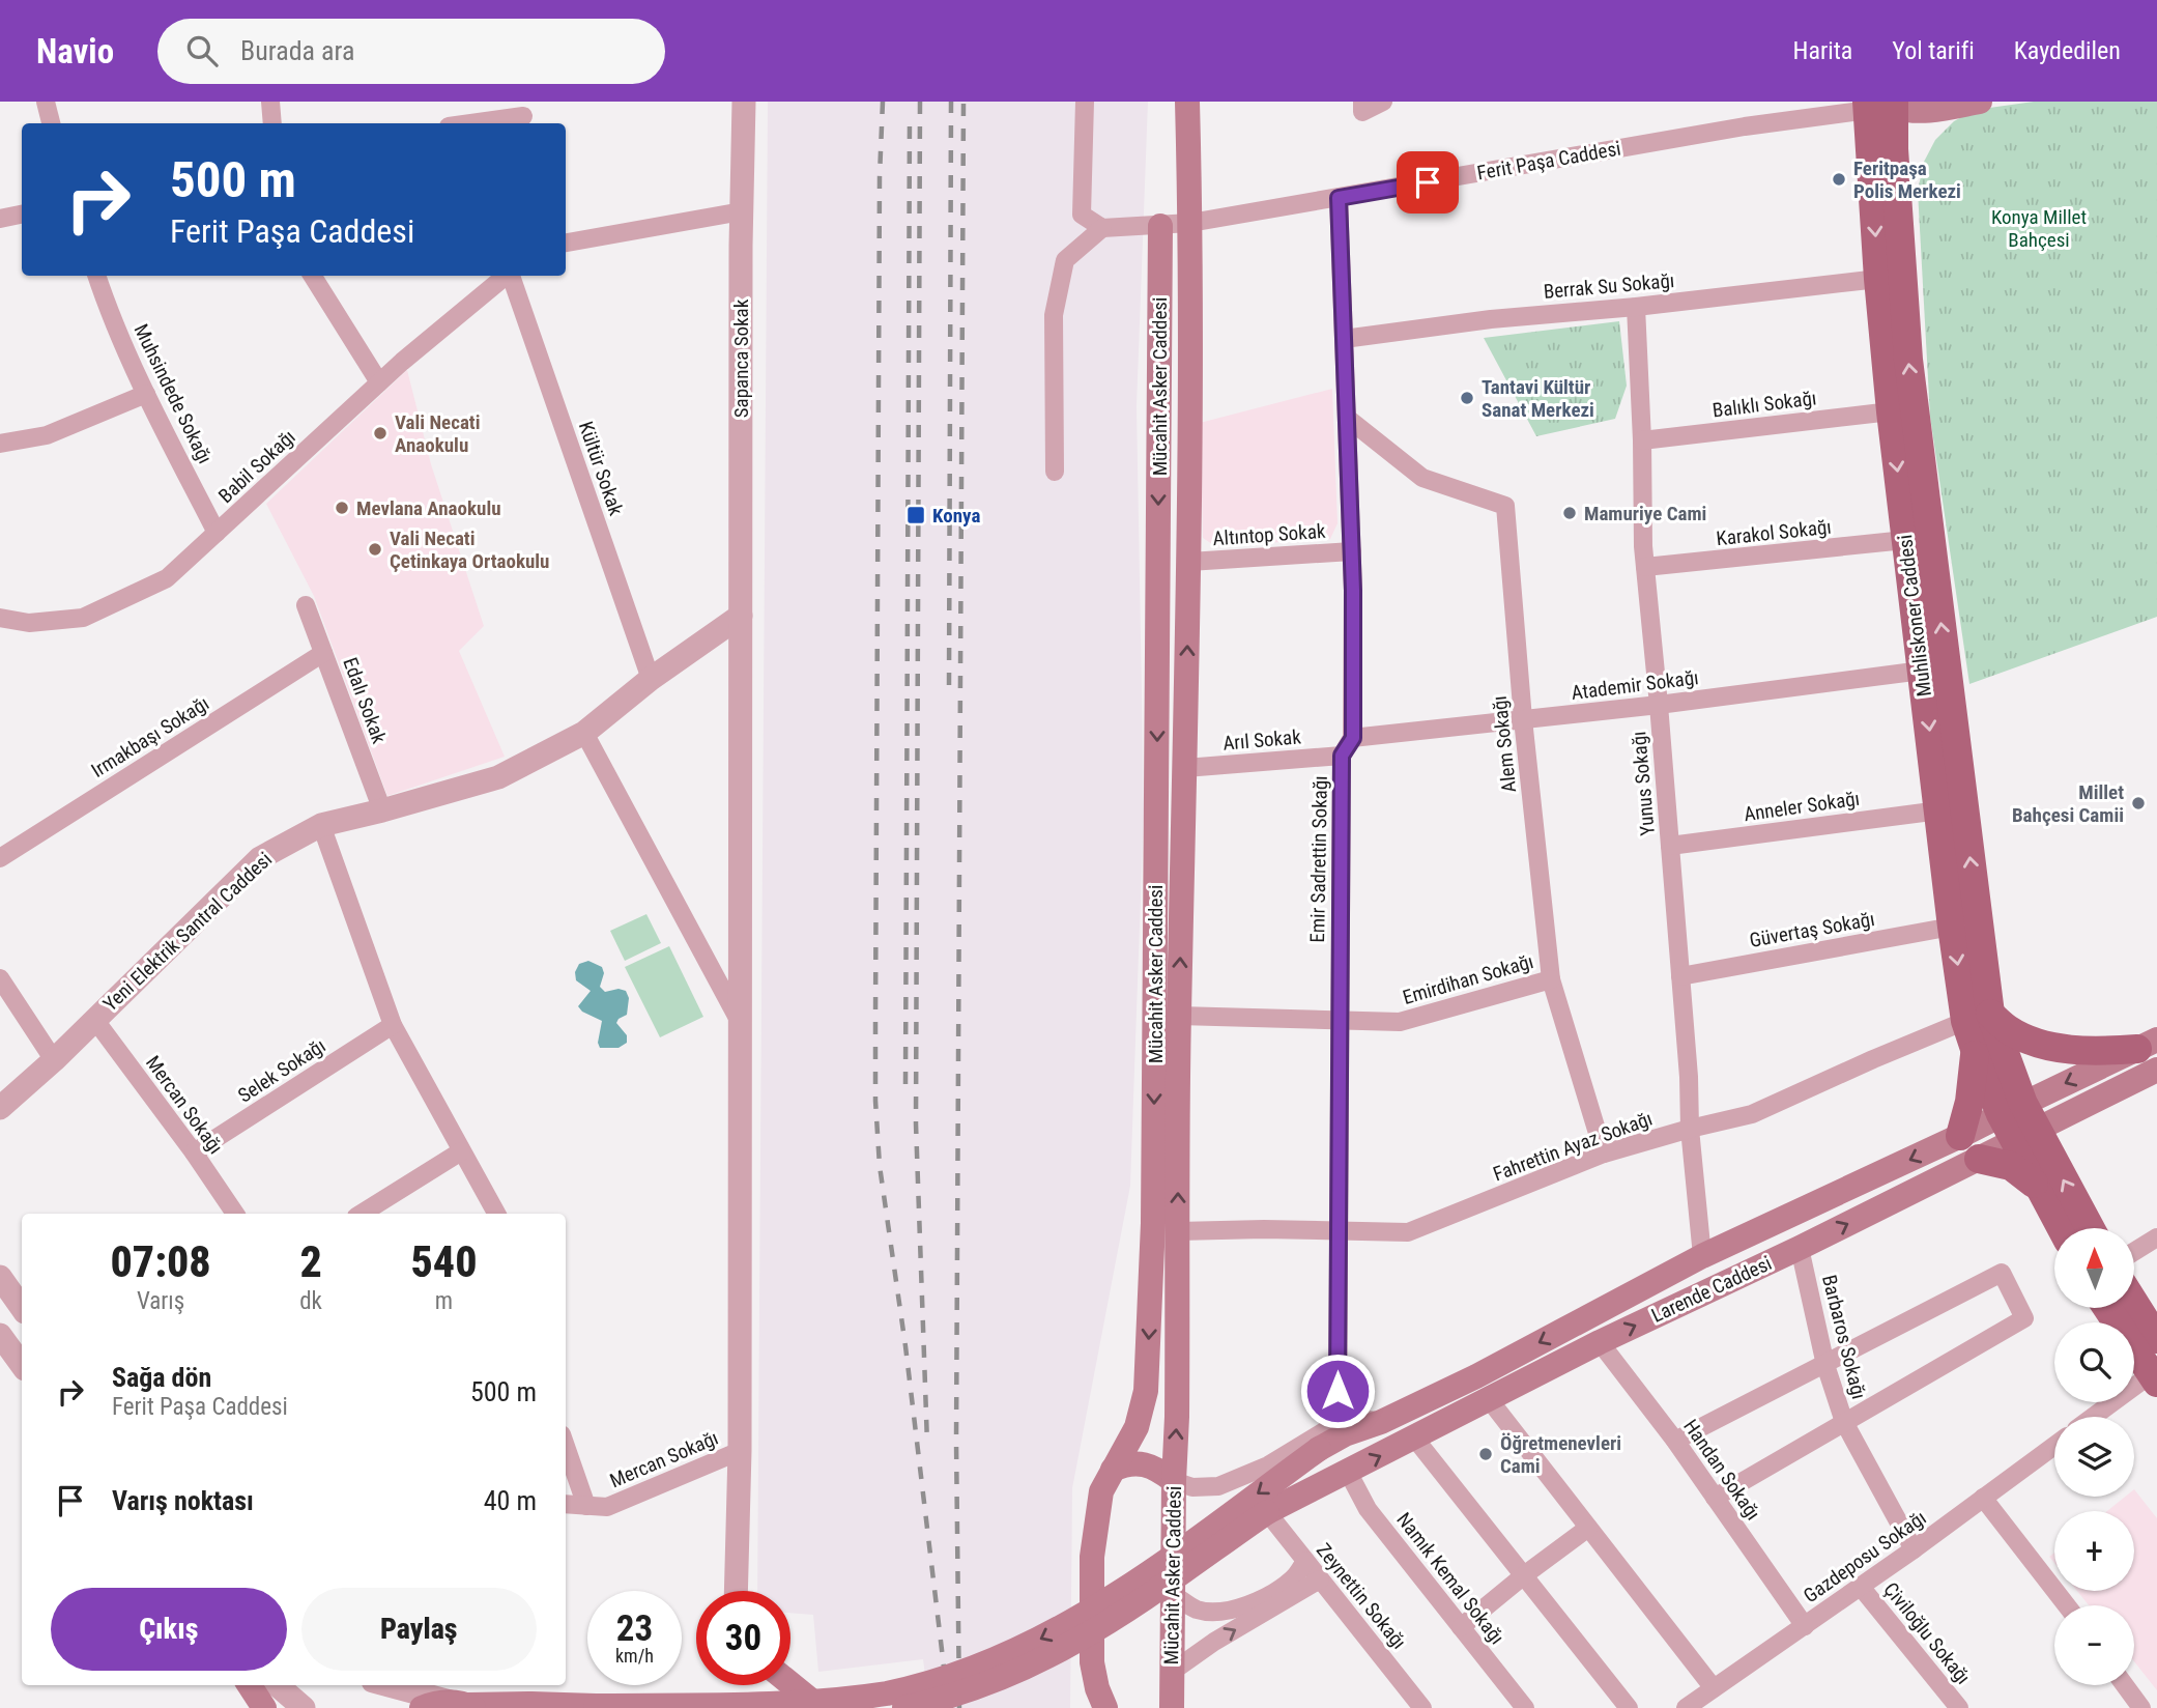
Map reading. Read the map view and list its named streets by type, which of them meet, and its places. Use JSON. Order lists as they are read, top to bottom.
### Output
{
  "streets": {
    "main road": [
      "Ferit Paşa Caddesi",
      "Mücahit Asker Caddesi",
      "Muhliskoner Caddesi",
      "Larende Caddesi"
    ],
    "street": [
      "Berrak Su Sokağı",
      "Sapanca Sokak",
      "Muhsindede Sokağı",
      "Balıklı Sokağı",
      "Babil Sokağı",
      "Kültür Sokak",
      "Karakol Sokağı",
      "Altıntop Sokak",
      "Atademir Sokağı",
      "Edalı Sokak",
      "Irmakbaşı Sokağı",
      "Arıl Sokak",
      "Alem Sokağı",
      "Yunus Sokağı",
      "Anneler Sokağı",
      "Emir Sadrettin Sokağı",
      "Güvertaş Sokağı",
      "Yeni Elektrik Santral Caddesi",
      "Emirdihan Sokağı",
      "Selek Sokağı",
      "Mercan Sokağı",
      "Fahrettin Ayaz Sokağı",
      "Barbaros Sokağı",
      "Handan Sokağı",
      "Gazdeposu Sokağı",
      "Namık Kemal Sokağı",
      "Zeynettin Sokağı",
      "Çiviloğlu Sokağı"
    ]
  },
  "crossings": [
    ["Ferit Paşa Caddesi", "Mücahit Asker Caddesi"],
    ["Ferit Paşa Caddesi", "Muhliskoner Caddesi"],
    ["Berrak Su Sokağı", "Muhliskoner Caddesi"],
    ["Berrak Su Sokağı", "Yunus Sokağı"],
    ["Sapanca Sokak", "Yeni Elektrik Santral Caddesi"],
    ["Sapanca Sokak", "Mercan Sokağı"],
    ["Mücahit Asker Caddesi", "Altıntop Sokak"],
    ["Mücahit Asker Caddesi", "Arıl Sokak"],
    ["Mücahit Asker Caddesi", "Emirdihan Sokağı"],
    ["Mücahit Asker Caddesi", "Fahrettin Ayaz Sokağı"],
    ["Muhsindede Sokağı", "Babil Sokağı"],
    ["Balıklı Sokağı", "Muhliskoner Caddesi"],
    ["Balıklı Sokağı", "Yunus Sokağı"],
    ["Kültür Sokak", "Yeni Elektrik Santral Caddesi"],
    ["Karakol Sokağı", "Muhliskoner Caddesi"],
    ["Karakol Sokağı", "Yunus Sokağı"],
    ["Muhliskoner Caddesi", "Atademir Sokağı"],
    ["Muhliskoner Caddesi", "Anneler Sokağı"],
    ["Muhliskoner Caddesi", "Güvertaş Sokağı"],
    ["Muhliskoner Caddesi", "Fahrettin Ayaz Sokağı"],
    ["Muhliskoner Caddesi", "Larende Caddesi"],
    ["Atademir Sokağı", "Alem Sokağı"],
    ["Atademir Sokağı", "Yunus Sokağı"],
    ["Atademir Sokağı", "Emir Sadrettin Sokağı"],
    ["Edalı Sokak", "Irmakbaşı Sokağı"],
    ["Edalı Sokak", "Yeni Elektrik Santral Caddesi"],
    ["Arıl Sokak", "Emir Sadrettin Sokağı"],
    ["Alem Sokağı", "Emirdihan Sokağı"],
    ["Alem Sokağı", "Fahrettin Ayaz Sokağı"],
    ["Yunus Sokağı", "Anneler Sokağı"],
    ["Yunus Sokağı", "Güvertaş Sokağı"],
    ["Yunus Sokağı", "Fahrettin Ayaz Sokağı"],
    ["Yunus Sokağı", "Larende Caddesi"],
    ["Emir Sadrettin Sokağı", "Emirdihan Sokağı"],
    ["Emir Sadrettin Sokağı", "Fahrettin Ayaz Sokağı"],
    ["Emir Sadrettin Sokağı", "Larende Caddesi"],
    ["Yeni Elektrik Santral Caddesi", "Mercan Sokağı"],
    ["Selek Sokağı", "Mercan Sokağı"],
    ["Larende Caddesi", "Barbaros Sokağı"],
    ["Larende Caddesi", "Handan Sokağı"],
    ["Larende Caddesi", "Namık Kemal Sokağı"],
    ["Larende Caddesi", "Zeynettin Sokağı"],
    ["Barbaros Sokağı", "Gazdeposu Sokağı"],
    ["Handan Sokağı", "Gazdeposu Sokağı"],
    ["Gazdeposu Sokağı", "Çiviloğlu Sokağı"]
  ],
  "parks": ["Konya Millet Bahçesi"],
  "places": {
    "other": [
      "Feritpaşa Polis Merkezi",
      "Tantavi Kültür Sanat Merkezi",
      "Vali Necati Anaokulu",
      "Mevlana Anaokulu",
      "Mamuriye Cami",
      "Vali Necati Çetinkaya Ortaokulu",
      "Millet Bahçesi Camii",
      "Öğretmenevleri Cami"
    ],
    "transit": ["Konya"]
  },
  "north": "top",
  "page": {
    "header": "Navio",
    "search": "Burada ara",
    "nav": ["Harita", "Yol tarifi", "Kaydedilen"],
    "turn": ["500 m", "Ferit Paşa Caddesi"],
    "eta": [
      "07:08",
      "Varış",
      "2",
      "dk",
      "540",
      "m"
    ],
    "map_buttons": ["+", "−"],
    "list": [
      {
        "name": "Sağa dön",
        "note": "Ferit Paşa Caddesi",
        "value": "500 m"
      },
      {
        "name": "Varış noktası",
        "value": "40 m"
      }
    ],
    "buttons": ["Çıkış", "Paylaş"],
    "speed": "23 km/h",
    "limit": "30"
  }
}
